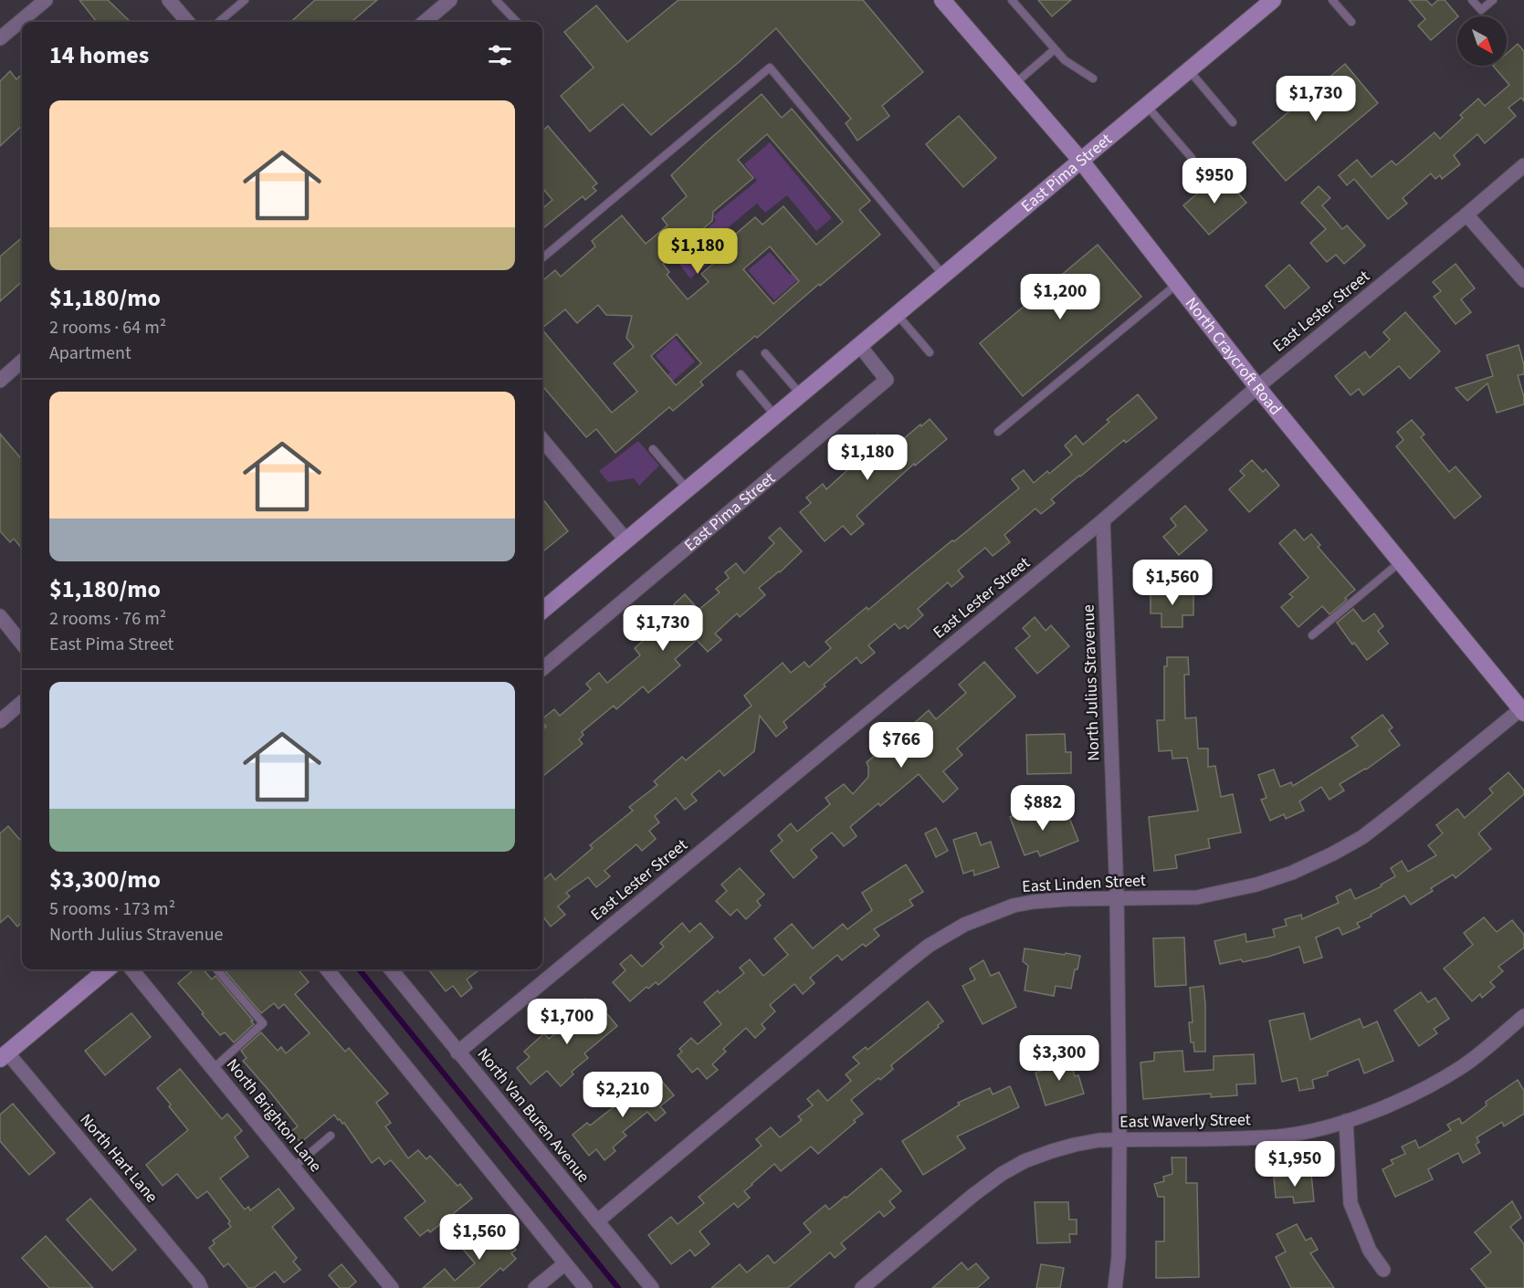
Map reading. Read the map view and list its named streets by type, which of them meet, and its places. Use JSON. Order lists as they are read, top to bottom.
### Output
{
  "streets": {
    "street": [
      "East Pima Street",
      "East Lester Street",
      "North Craycroft Road",
      "North Julius Stravenue",
      "East Linden Street",
      "North Brighton Lane",
      "North Van Buren Avenue",
      "East Waverly Street",
      "North Hart Lane"
    ]
  },
  "crossings": [
    ["East Pima Street", "North Craycroft Road"],
    ["East Lester Street", "North Craycroft Road"],
    ["East Lester Street", "North Julius Stravenue"],
    ["East Lester Street", "North Van Buren Avenue"],
    ["North Craycroft Road", "East Linden Street"],
    ["North Julius Stravenue", "East Linden Street"],
    ["North Julius Stravenue", "East Waverly Street"],
    ["East Linden Street", "North Van Buren Avenue"]
  ],
  "north": "bottom right",
  "page": {
    "heading": "14 homes",
    "price": [
      "$1,730",
      "$950",
      "$1,180",
      "$1,200",
      "$1,180",
      "$1,560",
      "$1,730",
      "$766",
      "$882",
      "$1,700",
      "$3,300",
      "$2,210",
      "$1,950",
      "$1,560"
    ],
    "list": [
      {
        "name": "$1,180/mo",
        "note": "2 rooms · 64 m² · Apartment"
      },
      {
        "name": "$1,180/mo",
        "note": "2 rooms · 76 m² · East Pima Street"
      },
      {
        "name": "$3,300/mo",
        "note": "5 rooms · 173 m² · North Julius Stravenue"
      }
    ]
  }
}
